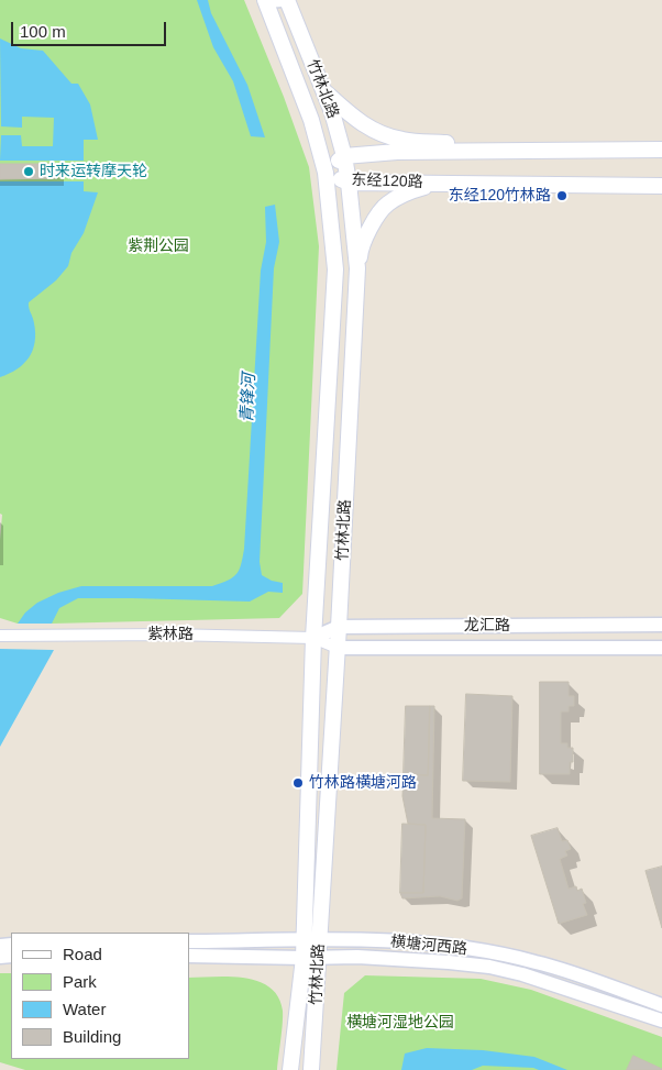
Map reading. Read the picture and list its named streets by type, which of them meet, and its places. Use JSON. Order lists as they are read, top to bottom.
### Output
{
  "streets": {
    "main road": ["竹林北路", "东经120路"],
    "street": ["龙汇路", "紫林路", "横塘河西路"]
  },
  "crossings": [
    ["竹林北路", "东经120路"],
    ["竹林北路", "龙汇路"],
    ["竹林北路", "紫林路"],
    ["竹林北路", "横塘河西路"],
    ["龙汇路", "紫林路"]
  ],
  "water": ["青锋河"],
  "parks": ["紫荆公园", "横塘河湿地公园"],
  "places": ["时来运转摩天轮", "东经120竹林路", "竹林路横塘河路"],
  "legend": [
    "Road",
    "Park",
    "Water",
    "Building"
  ],
  "scale_bar": "100 m"
}
